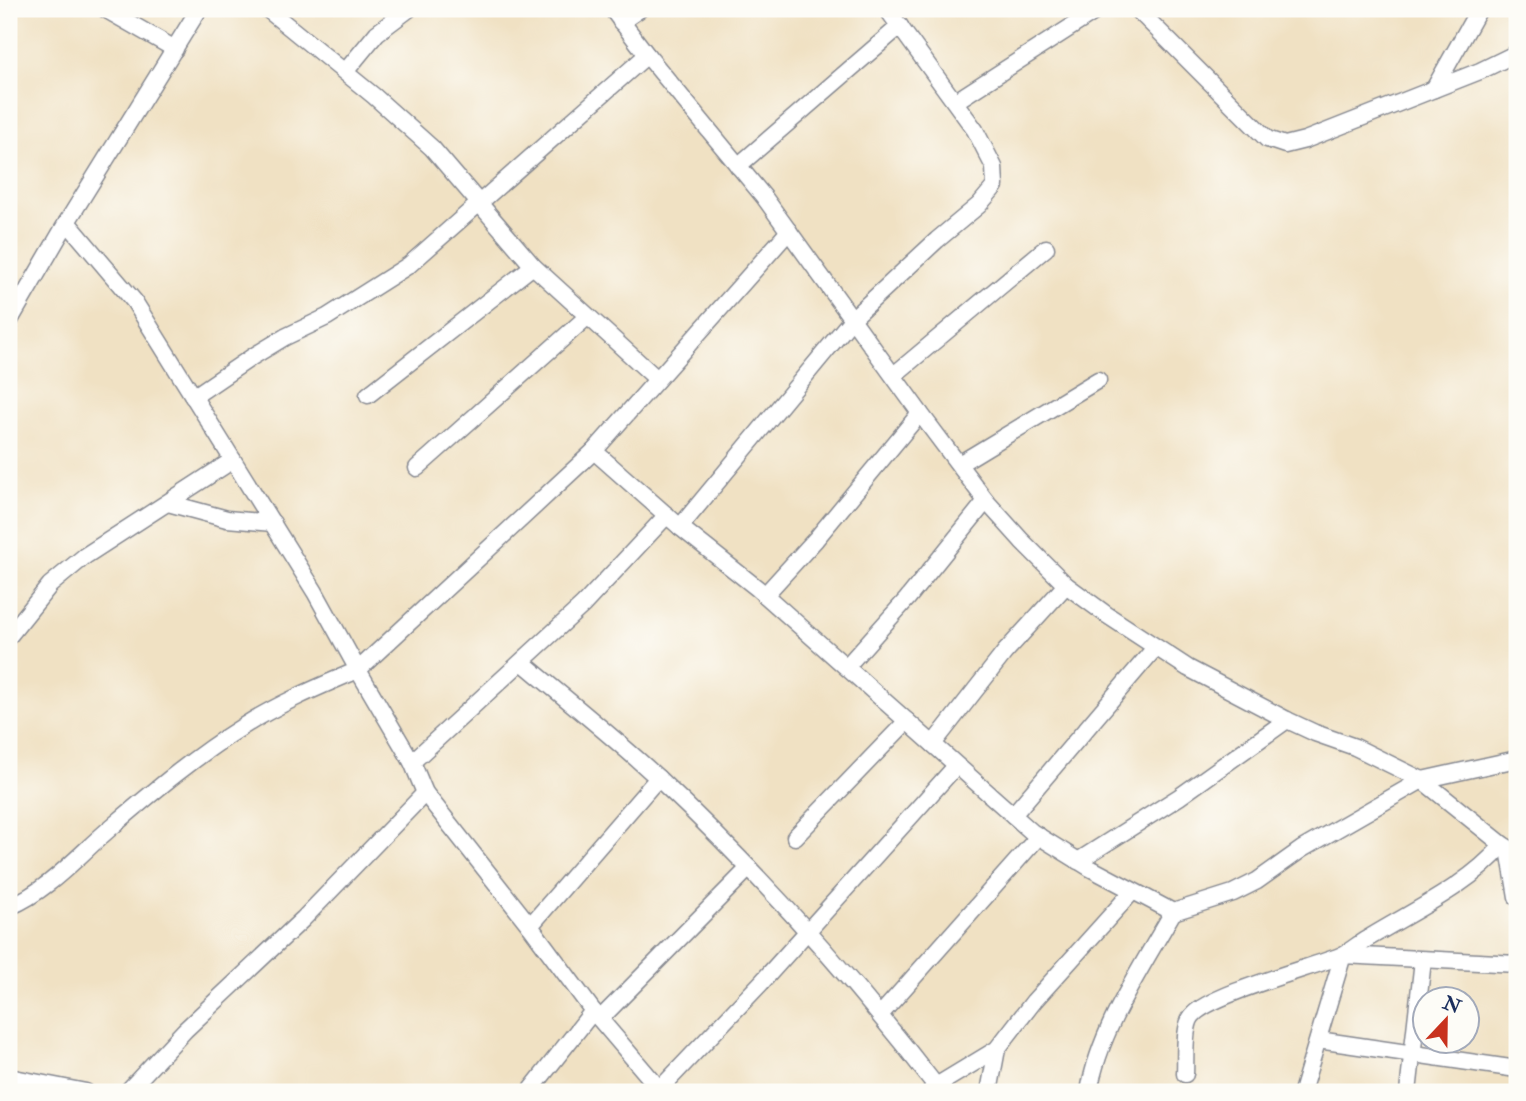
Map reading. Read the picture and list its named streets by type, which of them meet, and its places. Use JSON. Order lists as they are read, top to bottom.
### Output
{
  "north": "top"
}
